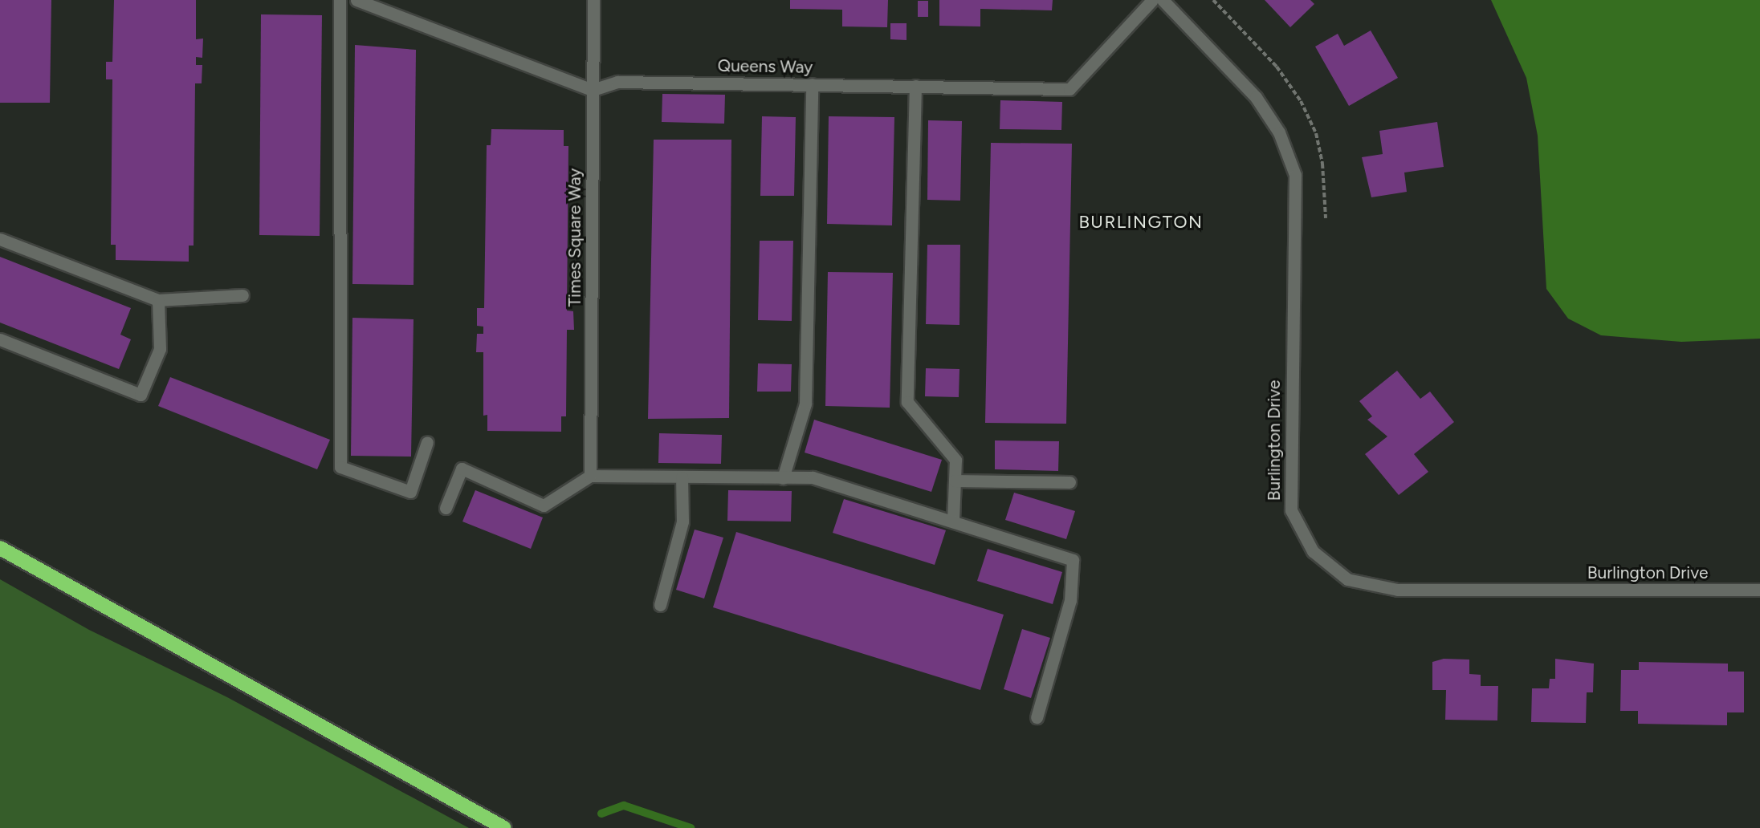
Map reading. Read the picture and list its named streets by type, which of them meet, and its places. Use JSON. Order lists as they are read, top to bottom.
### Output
{
  "streets": {
    "street": ["Queens Way", "Times Square Way", "Burlington Drive"]
  },
  "crossings": [
    ["Queens Way", "Times Square Way"]
  ],
  "districts": ["BURLINGTON"]
}
